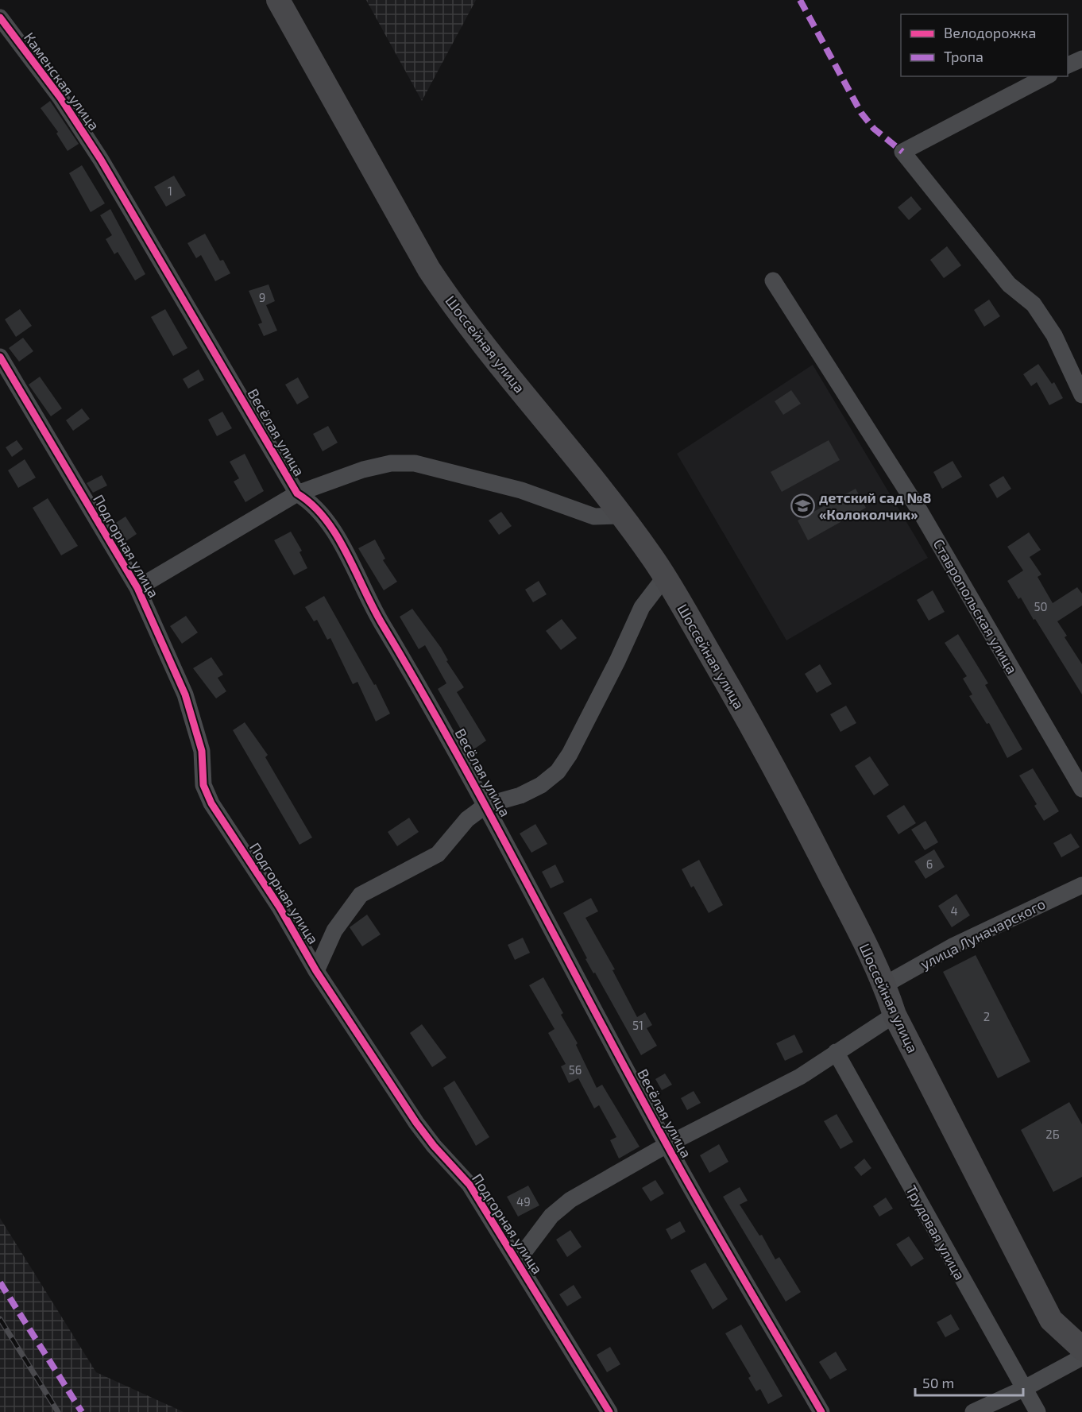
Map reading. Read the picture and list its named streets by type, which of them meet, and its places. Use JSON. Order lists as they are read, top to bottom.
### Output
{
  "streets": {
    "main road": ["Шоссейная улица"],
    "street": [
      "Каменская улица",
      "Весёлая улица",
      "Подгорная улица",
      "Ставропольская улица",
      "улица Луначарского",
      "Трудовая улица"
    ]
  },
  "crossings": [
    ["Каменская улица", "Весёлая улица"],
    ["Шоссейная улица", "улица Луначарского"]
  ],
  "places": {
    "school or university": ["детский сад №8 «Колоколчик»"]
  },
  "house_numbers": [
    "1",
    "9",
    "50",
    "6",
    "4",
    "2",
    "51",
    "56",
    "2Б",
    "49"
  ],
  "legend": ["Велодорожка", "Тропа"],
  "scale_bar": "50 m"
}
